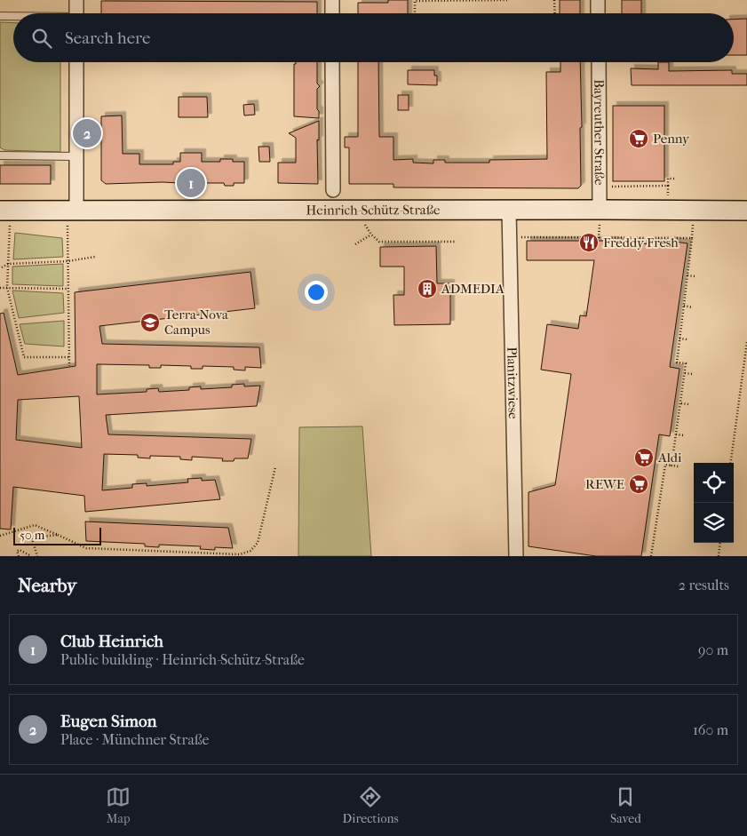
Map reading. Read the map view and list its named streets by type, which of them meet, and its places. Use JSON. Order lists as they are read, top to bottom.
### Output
{
  "streets": {
    "main road": ["Heinrich-Schütz-Straße"],
    "street": ["Bayreuther Straße", "Planitzwiese"]
  },
  "crossings": [
    ["Bayreuther Straße", "Heinrich-Schütz-Straße"],
    ["Heinrich-Schütz-Straße", "Planitzwiese"]
  ],
  "places": {
    "supermarket": ["Penny", "Aldi", "REWE"],
    "restaurant": ["Freddy Fresh"],
    "building": ["ADMEDIA"],
    "school or university": ["Terra Nova Campus"]
  },
  "scale_bar": "50 m",
  "page": {
    "search": "Search here",
    "pins": ["2", "1"],
    "scale": "50 m",
    "heading": ["Nearby", "2 results"],
    "list": [
      {
        "mark": "1",
        "name": "Club Heinrich",
        "note": "Public building · Heinrich-Schütz-Straße",
        "value": "90 m"
      },
      {
        "mark": "2",
        "name": "Eugen Simon",
        "note": "Place · Münchner Straße",
        "value": "160 m"
      }
    ],
    "nav": ["Map", "Directions", "Saved"]
  }
}
